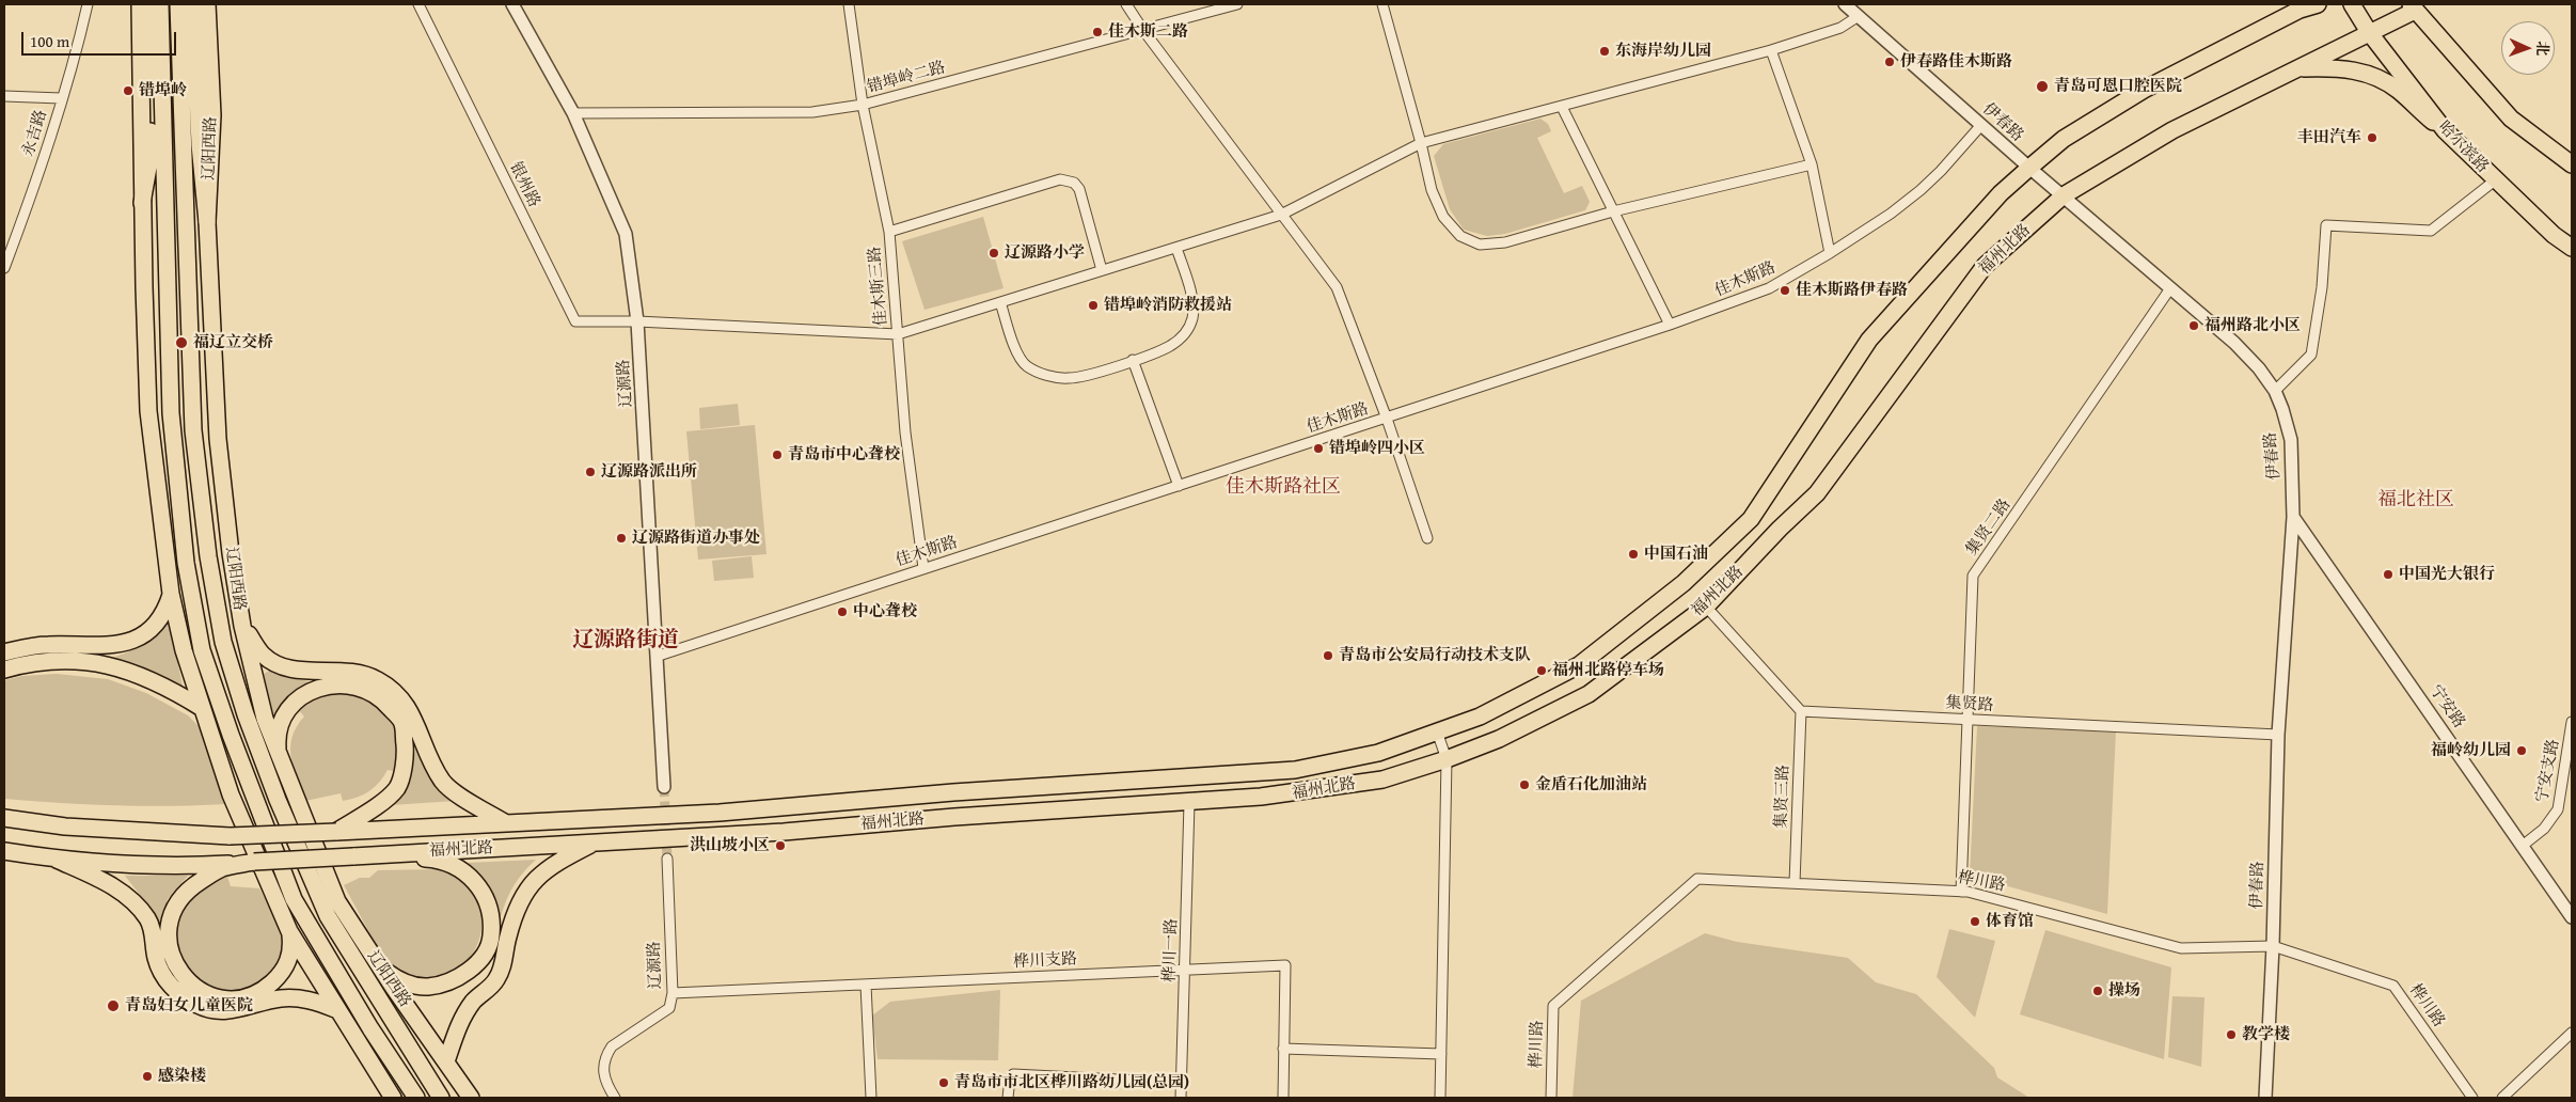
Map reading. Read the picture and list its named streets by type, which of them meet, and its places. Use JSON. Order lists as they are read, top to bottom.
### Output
{
  "streets": {
    "main road": ["哈尔滨路", "辽阳西路", "福州北路"],
    "street": [
      "错埠岭二路",
      "伊春路",
      "永吉路",
      "银州路",
      "佳木斯路",
      "佳木斯三路",
      "辽源路",
      "集贤二路",
      "集贤路",
      "宁安路",
      "宁安支路",
      "集贤三路",
      "桦川路",
      "桦川一路",
      "桦川支路"
    ]
  },
  "crossings": [
    ["错埠岭二路", "佳木斯三路"],
    ["错埠岭二路", "辽源路"],
    ["伊春路", "福州北路"],
    ["伊春路", "佳木斯路"],
    ["伊春路", "集贤二路"],
    ["伊春路", "集贤路"],
    ["伊春路", "宁安路"],
    ["伊春路", "桦川路"],
    ["哈尔滨路", "福州北路"],
    ["银州路", "辽源路"],
    ["福州北路", "桦川一路"],
    ["佳木斯路", "佳木斯三路"],
    ["佳木斯路", "辽源路"],
    ["辽源路", "桦川支路"],
    ["集贤二路", "集贤路"],
    ["集贤二路", "桦川路"],
    ["集贤路", "集贤三路"],
    ["宁安路", "宁安支路"],
    ["集贤三路", "桦川路"],
    ["桦川一路", "桦川支路"]
  ],
  "districts": ["佳木斯路社区", "福北社区", "辽源路街道"],
  "places": [
    "佳木斯二路",
    "东海岸幼儿园",
    "伊春路佳木斯路",
    "青岛可恩口腔医院",
    "错埠岭",
    "丰田汽车",
    "辽源路小学",
    "佳木斯路伊春路",
    "错埠岭消防救援站",
    "福州路北小区",
    "福辽立交桥",
    "错埠岭四小区",
    "青岛市中心聋校",
    "辽源路派出所",
    "辽源路街道办事处",
    "中国石油",
    "中国光大银行",
    "中心聋校",
    "青岛市公安局行动技术支队",
    "福州北路停车场",
    "福岭幼儿园",
    "金盾石化加油站",
    "洪山坡小区",
    "体育馆",
    "操场",
    "青岛妇女儿童医院",
    "教学楼",
    "感染楼",
    "青岛市市北区桦川路幼儿园(总园)"
  ],
  "scale_bar": "100 m",
  "north": "right"
}
